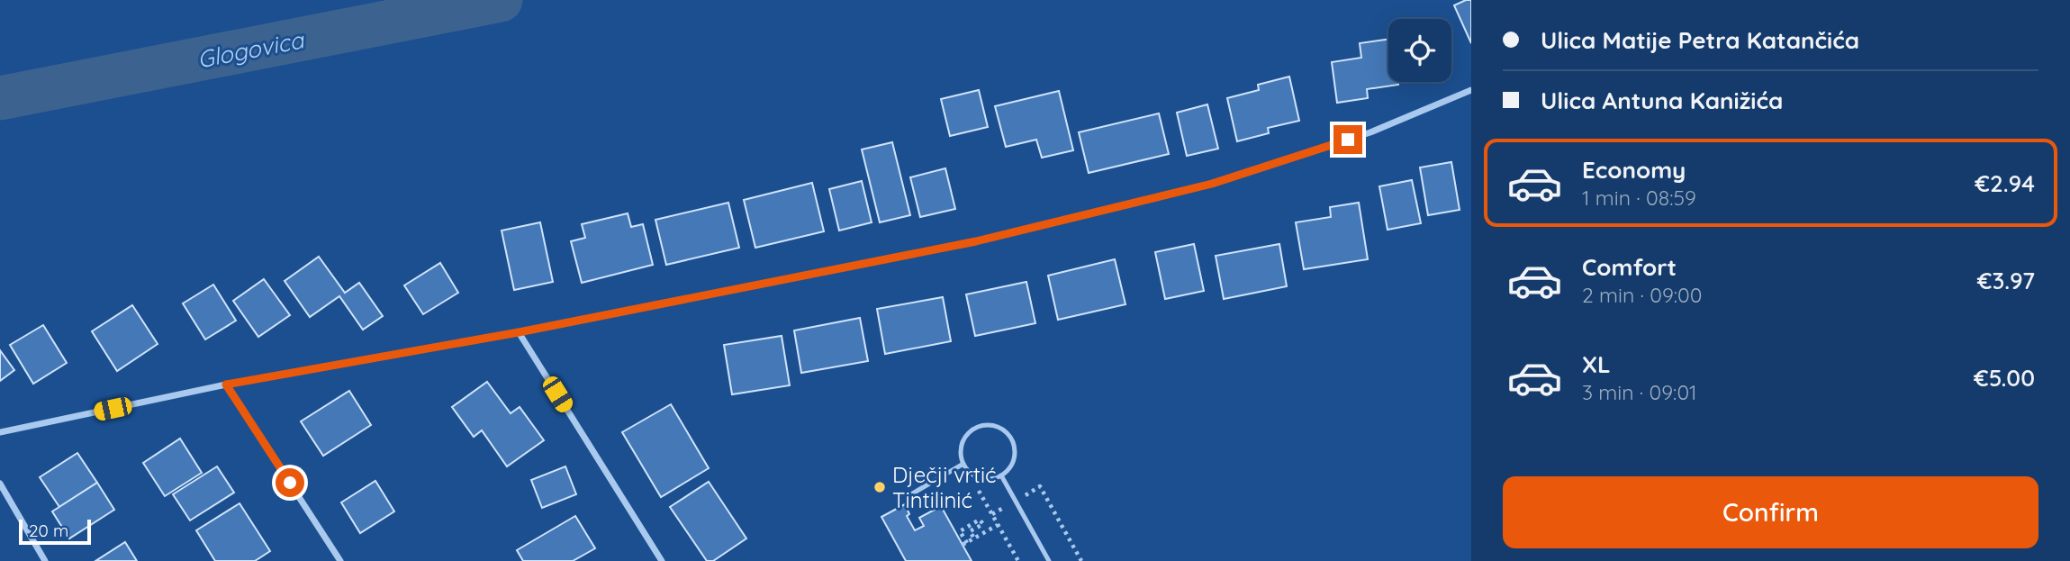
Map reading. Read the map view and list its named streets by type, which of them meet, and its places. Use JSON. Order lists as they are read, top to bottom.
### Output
{
  "water": ["Glogovica"],
  "places": ["Dječji vrtić Tintilinić"],
  "scale_bar": "20 m",
  "page": {
    "banner": ["Ulica Matije Petra Katančića", "Ulica Antuna Kanižića"],
    "list": [
      {
        "name": "Economy",
        "note": "1 min · 08:59",
        "value": "€2.94"
      },
      {
        "name": "Comfort",
        "note": "2 min · 09:00",
        "value": "€3.97"
      },
      {
        "name": "XL",
        "note": "3 min · 09:01",
        "value": "€5.00"
      }
    ],
    "buttons": "Confirm",
    "scale": "20 m"
  }
}
